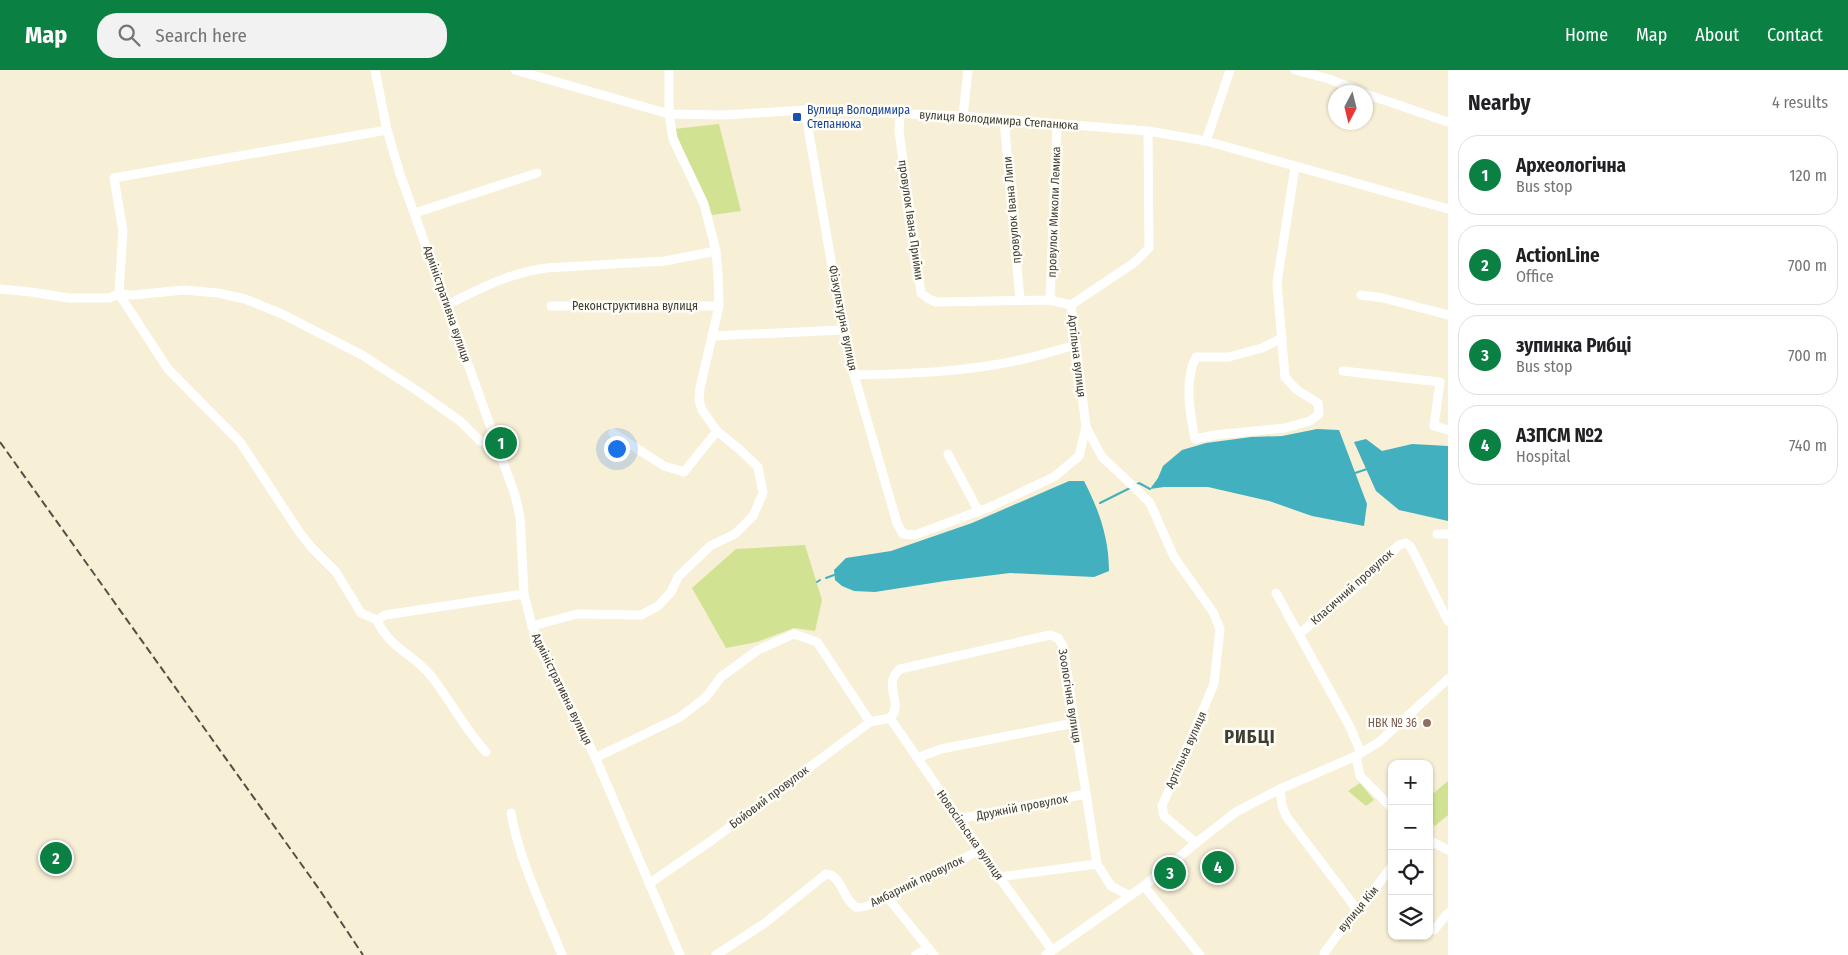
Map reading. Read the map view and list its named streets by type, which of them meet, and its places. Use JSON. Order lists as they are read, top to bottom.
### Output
{
  "streets": {
    "street": [
      "вулиця Володимира Степанюка",
      "провулок Івана Липи",
      "провулок Миколи Лемика",
      "провулок Івана Прийми",
      "Адміністративна вулиця",
      "Реконструктивна вулиця",
      "Фізкультурна вулиця",
      "Артільна вулиця",
      "Класичний провулок",
      "Зоологічна вулиця",
      "Бойовий провулок",
      "Дружній провулок",
      "Новосільська вулиця",
      "Амбарний провулок",
      "вулиця Кім"
    ]
  },
  "crossings": [
    ["вулиця Володимира Степанюка", "провулок Івана Липи"],
    ["вулиця Володимира Степанюка", "провулок Миколи Лемика"],
    ["вулиця Володимира Степанюка", "провулок Івана Прийми"],
    ["вулиця Володимира Степанюка", "Реконструктивна вулиця"],
    ["вулиця Володимира Степанюка", "Фізкультурна вулиця"],
    ["вулиця Володимира Степанюка", "Артільна вулиця"],
    ["провулок Івана Липи", "провулок Івана Прийми"],
    ["провулок Миколи Лемика", "провулок Івана Прийми"],
    ["провулок Івана Прийми", "Артільна вулиця"],
    ["Адміністративна вулиця", "Реконструктивна вулиця"],
    ["Адміністративна вулиця", "Бойовий провулок"],
    ["Зоологічна вулиця", "Бойовий провулок"],
    ["Зоологічна вулиця", "Дружній провулок"],
    ["Зоологічна вулиця", "Новосільська вулиця"],
    ["Бойовий провулок", "Новосільська вулиця"],
    ["Дружній провулок", "Новосільська вулиця"],
    ["Новосільська вулиця", "Амбарний провулок"]
  ],
  "districts": ["РИБЦІ"],
  "places": {
    "transit": ["Вулиця Володимира Степанюка"],
    "other": ["НВК № 36"]
  },
  "north": "bottom",
  "page": {
    "header": "Map",
    "search": "Search here",
    "nav": [
      "Home",
      "Map",
      "About",
      "Contact"
    ],
    "heading": ["Nearby", "4 results"],
    "list": [
      {
        "mark": "1",
        "name": "Археологічна",
        "note": "Bus stop",
        "value": "120 m"
      },
      {
        "mark": "2",
        "name": "ActionLine",
        "note": "Office",
        "value": "700 m"
      },
      {
        "mark": "3",
        "name": "зупинка Рибці",
        "note": "Bus stop",
        "value": "700 m"
      },
      {
        "mark": "4",
        "name": "АЗПСМ №2",
        "note": "Hospital",
        "value": "740 m"
      }
    ],
    "pins": [
      "1",
      "2",
      "4",
      "3"
    ],
    "map_buttons": ["+", "−"]
  }
}
